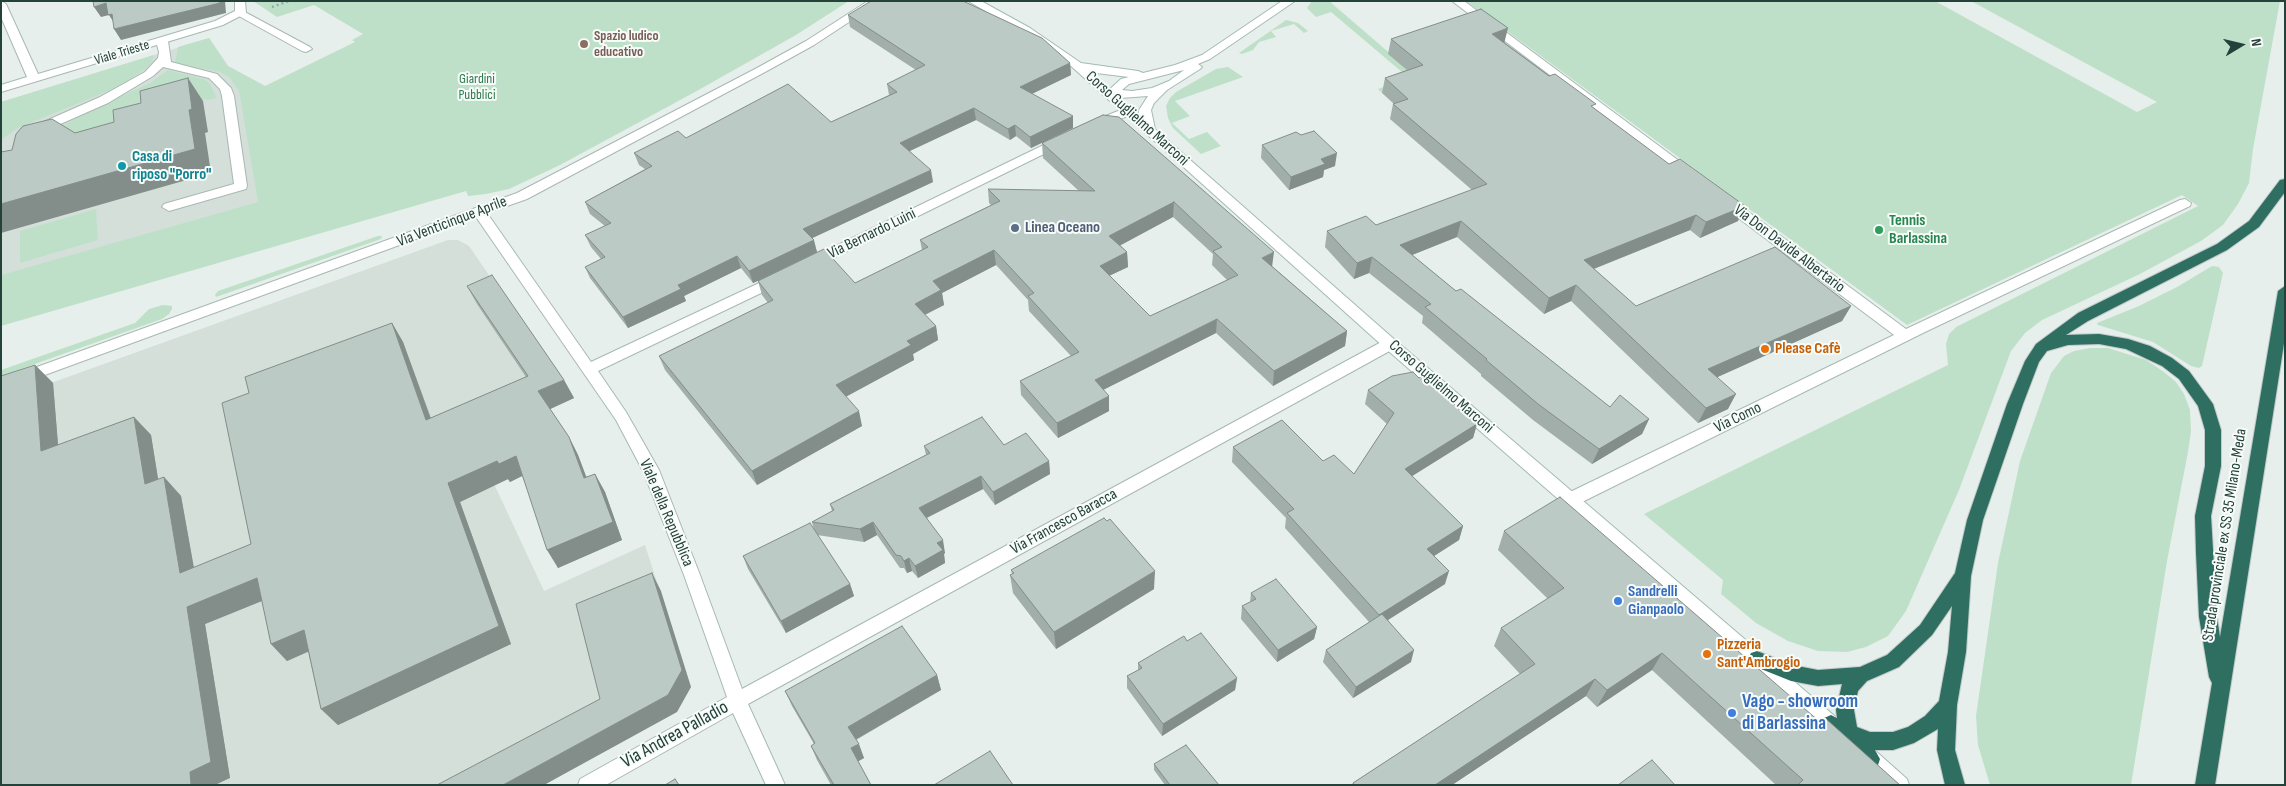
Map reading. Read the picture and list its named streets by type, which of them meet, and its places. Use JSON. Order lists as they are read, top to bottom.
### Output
{
  "streets": {
    "highway": ["Strada provinciale ex SS 35 Milano-Meda"],
    "street": [
      "Viale Trieste",
      "Corso Guglielmo Marconi",
      "Via Venticinque Aprile",
      "Via Bernardo Luini",
      "Via Don Davide Albertario",
      "Via Como",
      "Viale della Repubblica",
      "Via Francesco Baracca",
      "Via Andrea Palladio"
    ]
  },
  "crossings": [
    ["Corso Guglielmo Marconi", "Via Como"],
    ["Corso Guglielmo Marconi", "Via Francesco Baracca"],
    ["Via Venticinque Aprile", "Viale della Repubblica"],
    ["Via Bernardo Luini", "Viale della Repubblica"],
    ["Via Don Davide Albertario", "Via Como"],
    ["Viale della Repubblica", "Via Francesco Baracca"],
    ["Viale della Repubblica", "Via Andrea Palladio"],
    ["Via Francesco Baracca", "Via Andrea Palladio"]
  ],
  "parks": ["Giardini Pubblici"],
  "places": [
    "Spazio ludico educativo",
    "Casa di riposo \"Porro\"",
    "Linea Oceano",
    "Tennis Barlassina",
    "Please Cafè",
    "Sandrelli Gianpaolo",
    "Pizzeria Sant'Ambrogio",
    "Vago - showroom di Barlassina"
  ],
  "north": "right"
}
